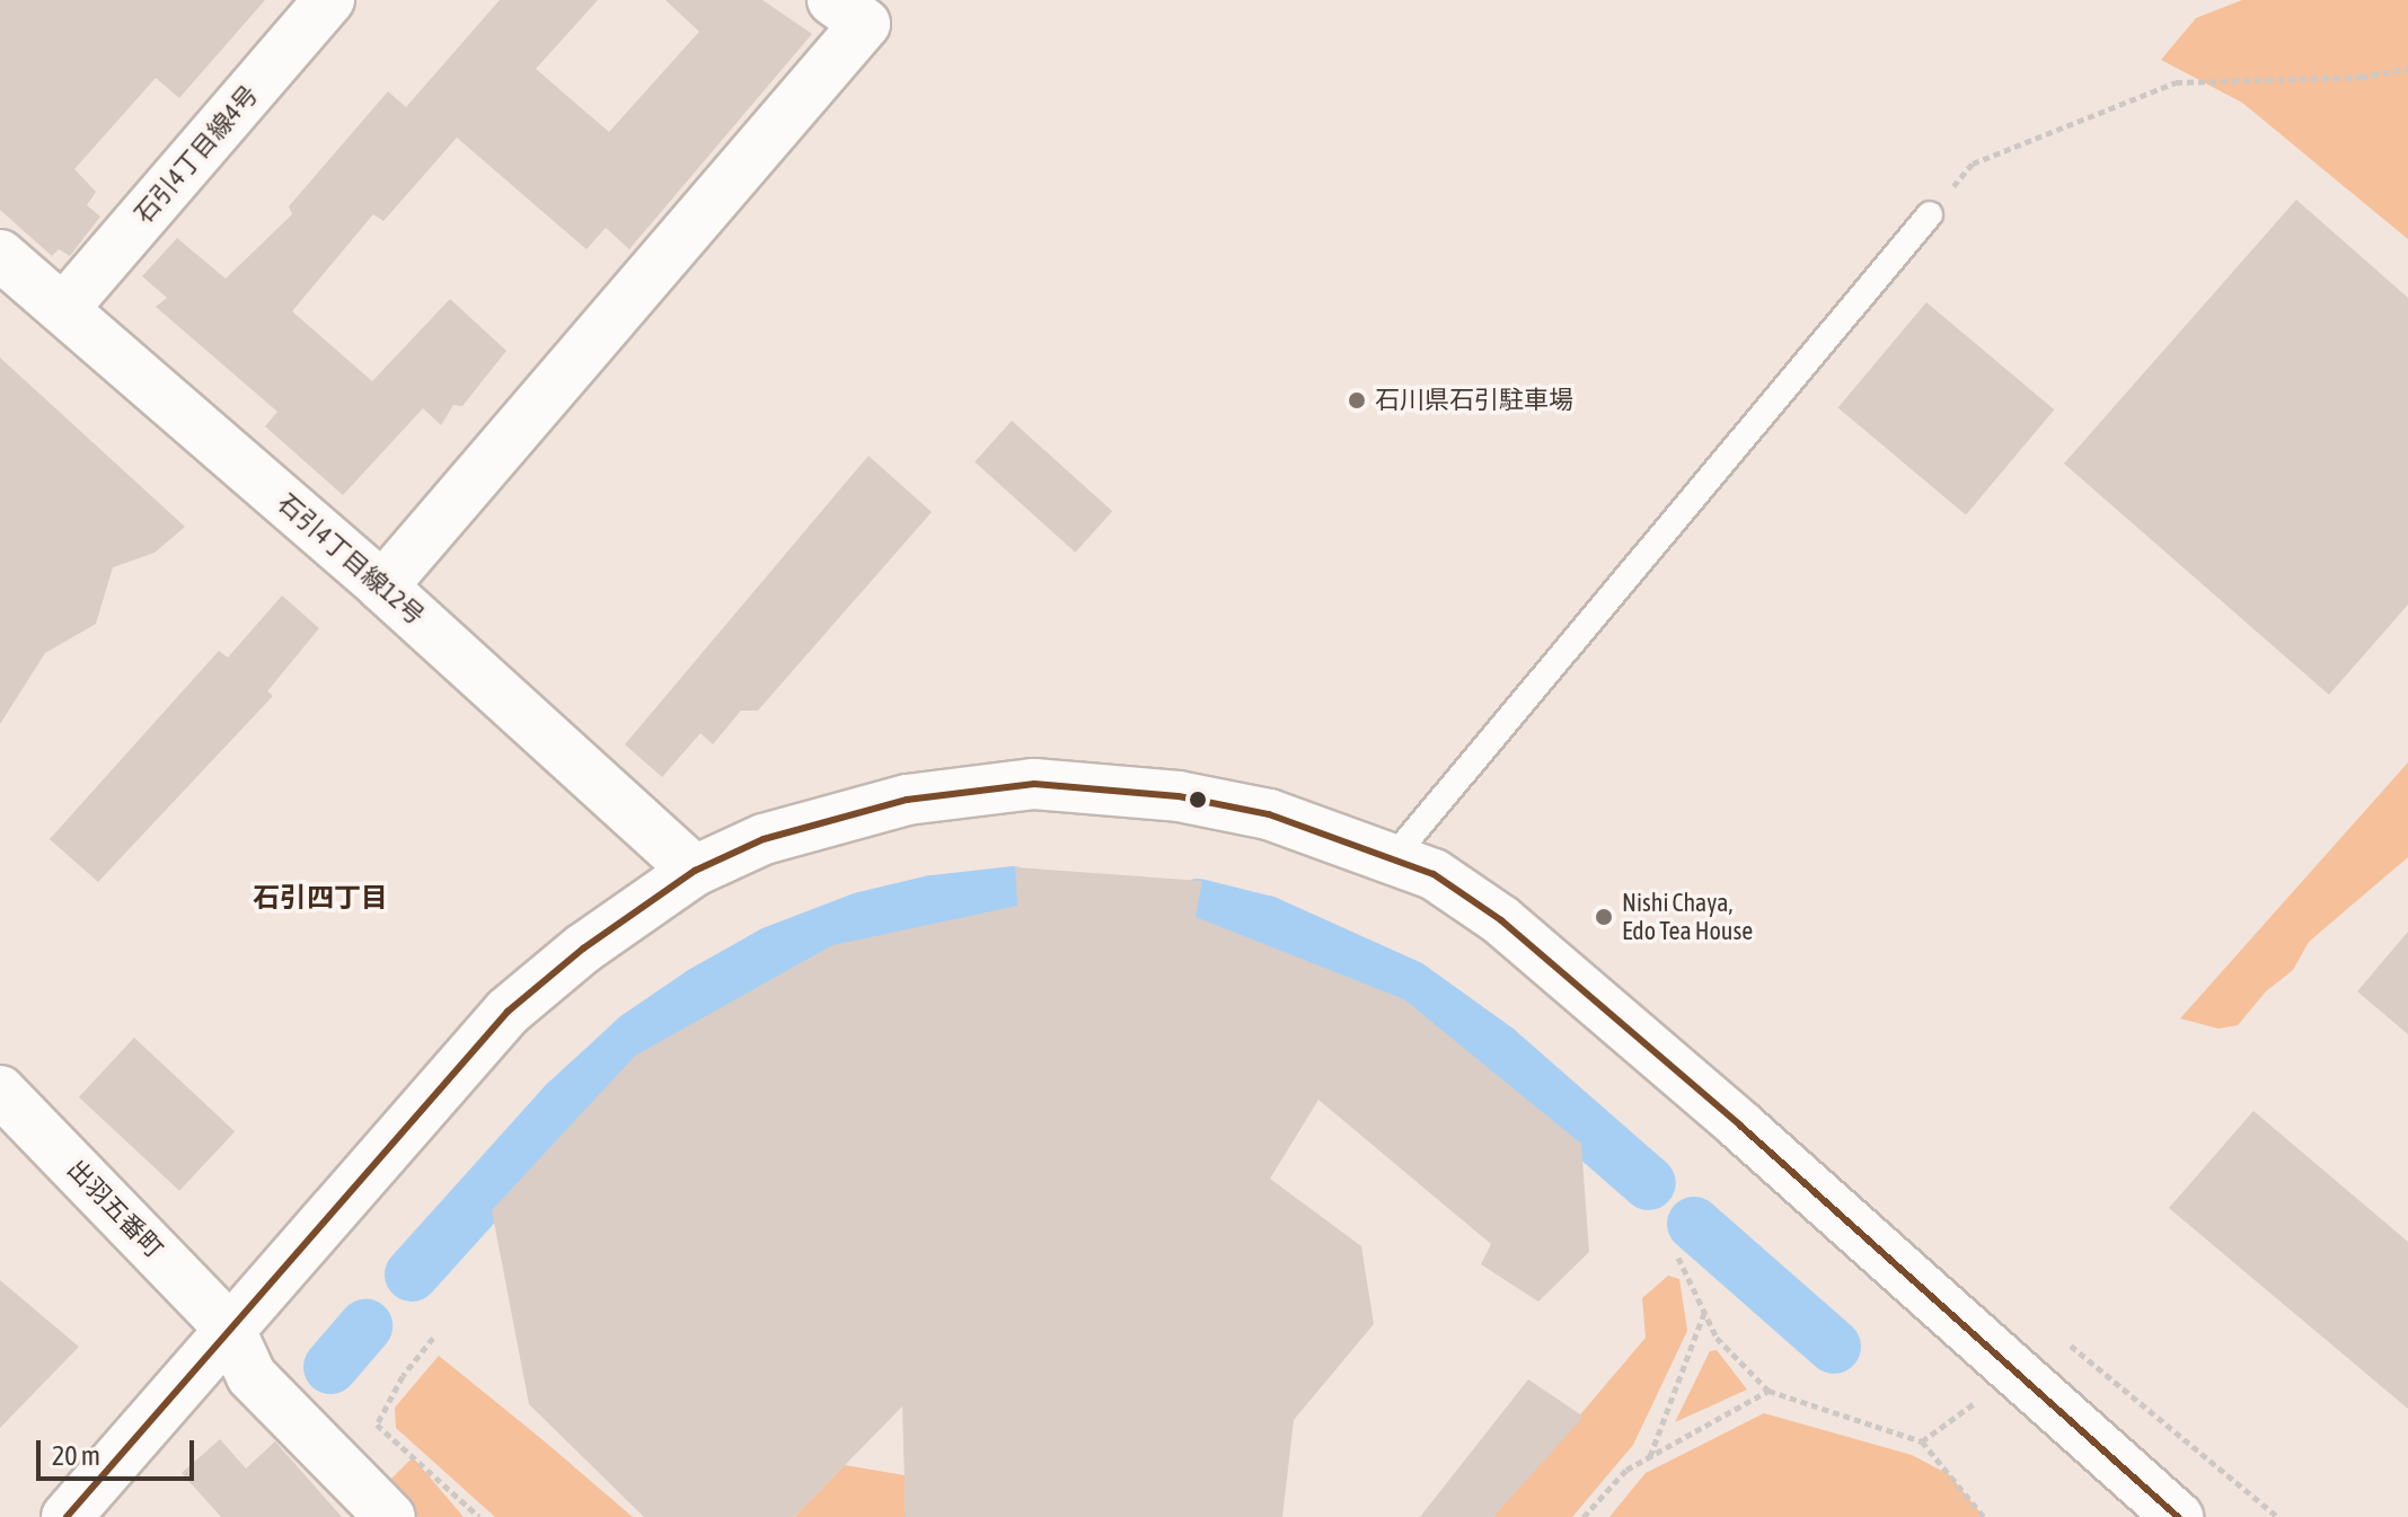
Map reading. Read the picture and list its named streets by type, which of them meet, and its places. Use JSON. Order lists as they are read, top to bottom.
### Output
{
  "streets": {
    "street": ["石引4丁目線4号", "石引4丁目線12号", "出羽五番町"]
  },
  "crossings": [
    ["石引4丁目線4号", "石引4丁目線12号"]
  ],
  "districts": ["石引四丁目"],
  "places": ["石川県石引駐車場", "Nishi Chaya, Edo Tea House"],
  "scale_bar": "20 m"
}
